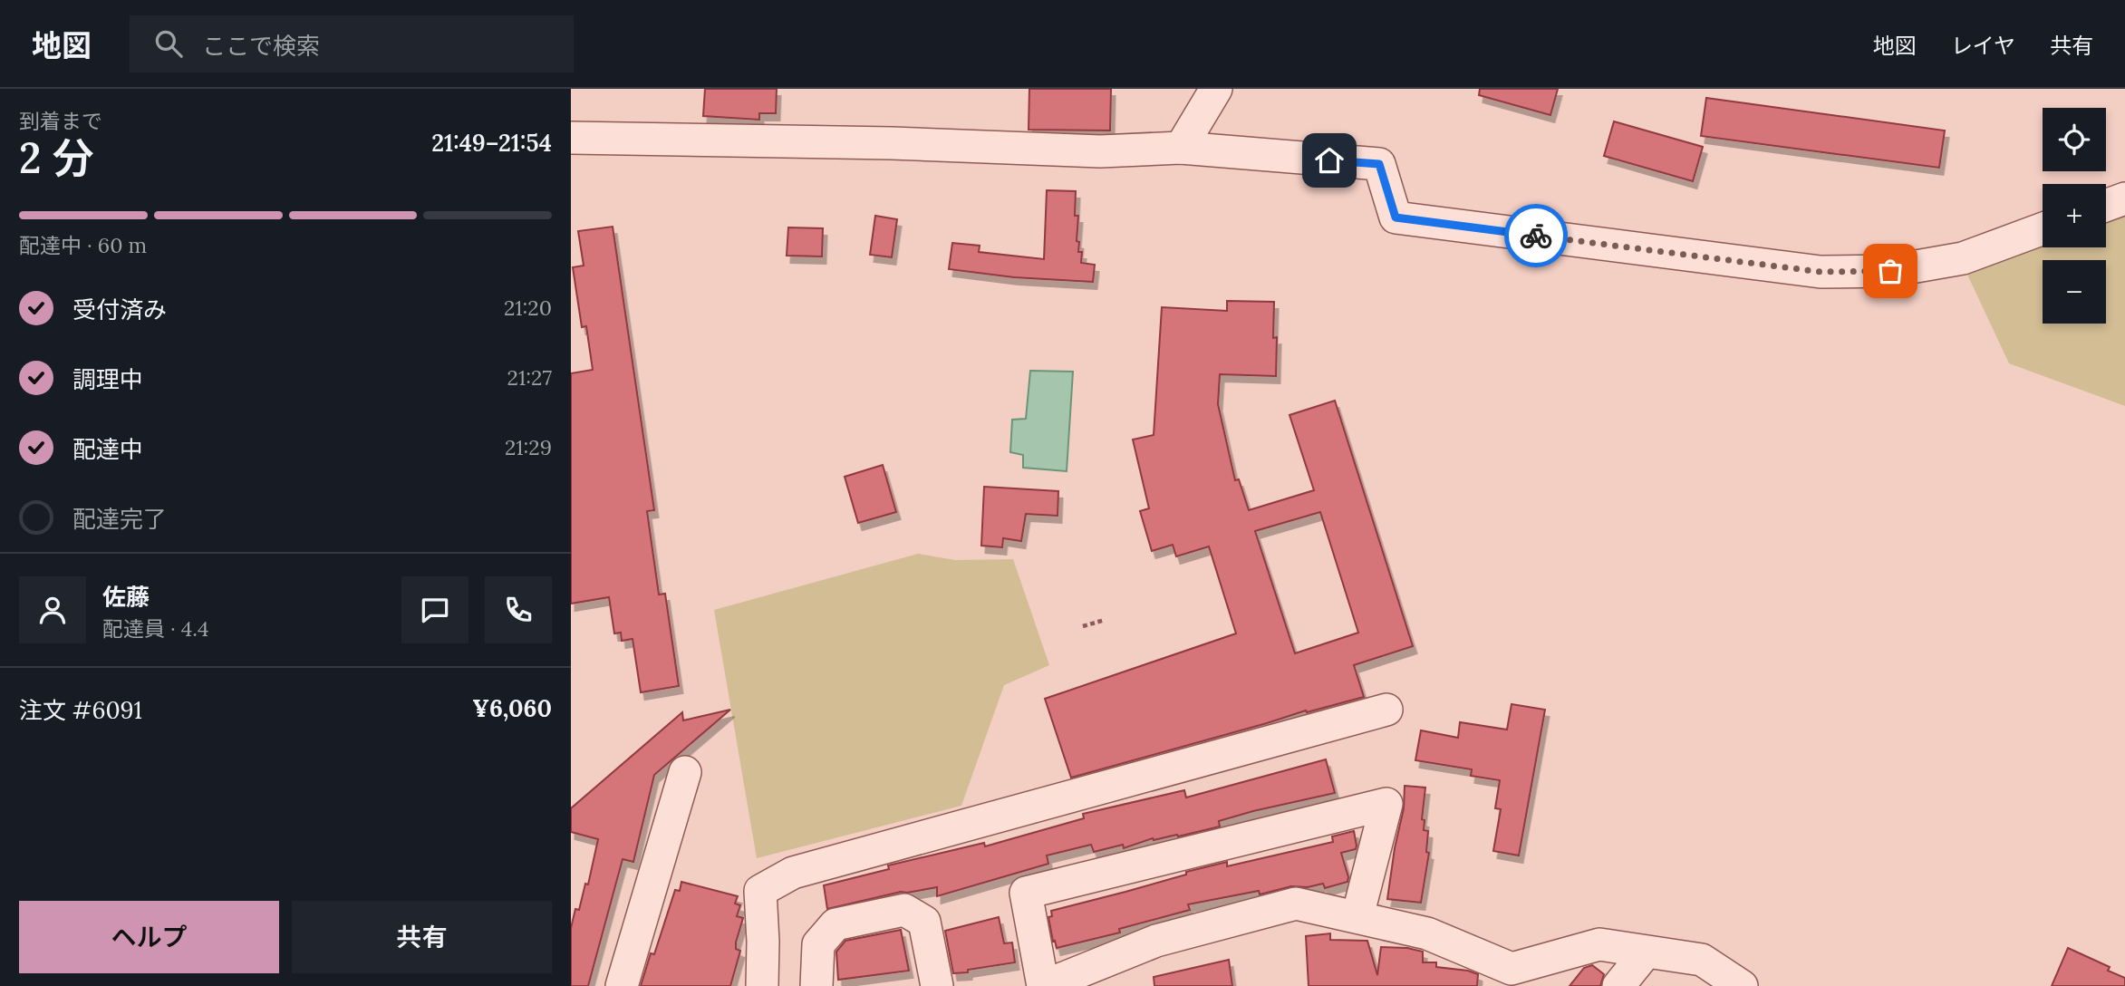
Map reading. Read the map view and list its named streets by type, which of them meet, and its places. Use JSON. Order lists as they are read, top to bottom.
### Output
{
  "page": {
    "header": "地図",
    "search": "ここで検索",
    "nav": ["地図", "レイヤ", "共有"],
    "heading": ["2 分", "到着まで", "21:49–21:54"],
    "panel": [
      "佐藤",
      "配達員 · 4.4",
      "注文 #6091",
      "¥6,060"
    ],
    "map_buttons": ["+", "−"],
    "bar": "配達中 · 60 m",
    "list": [
      ["受付済み", "21:20"],
      ["調理中", "21:27"],
      ["配達中", "21:29"],
      "配達完了"
    ],
    "buttons": ["ヘルプ", "共有"]
  }
}
